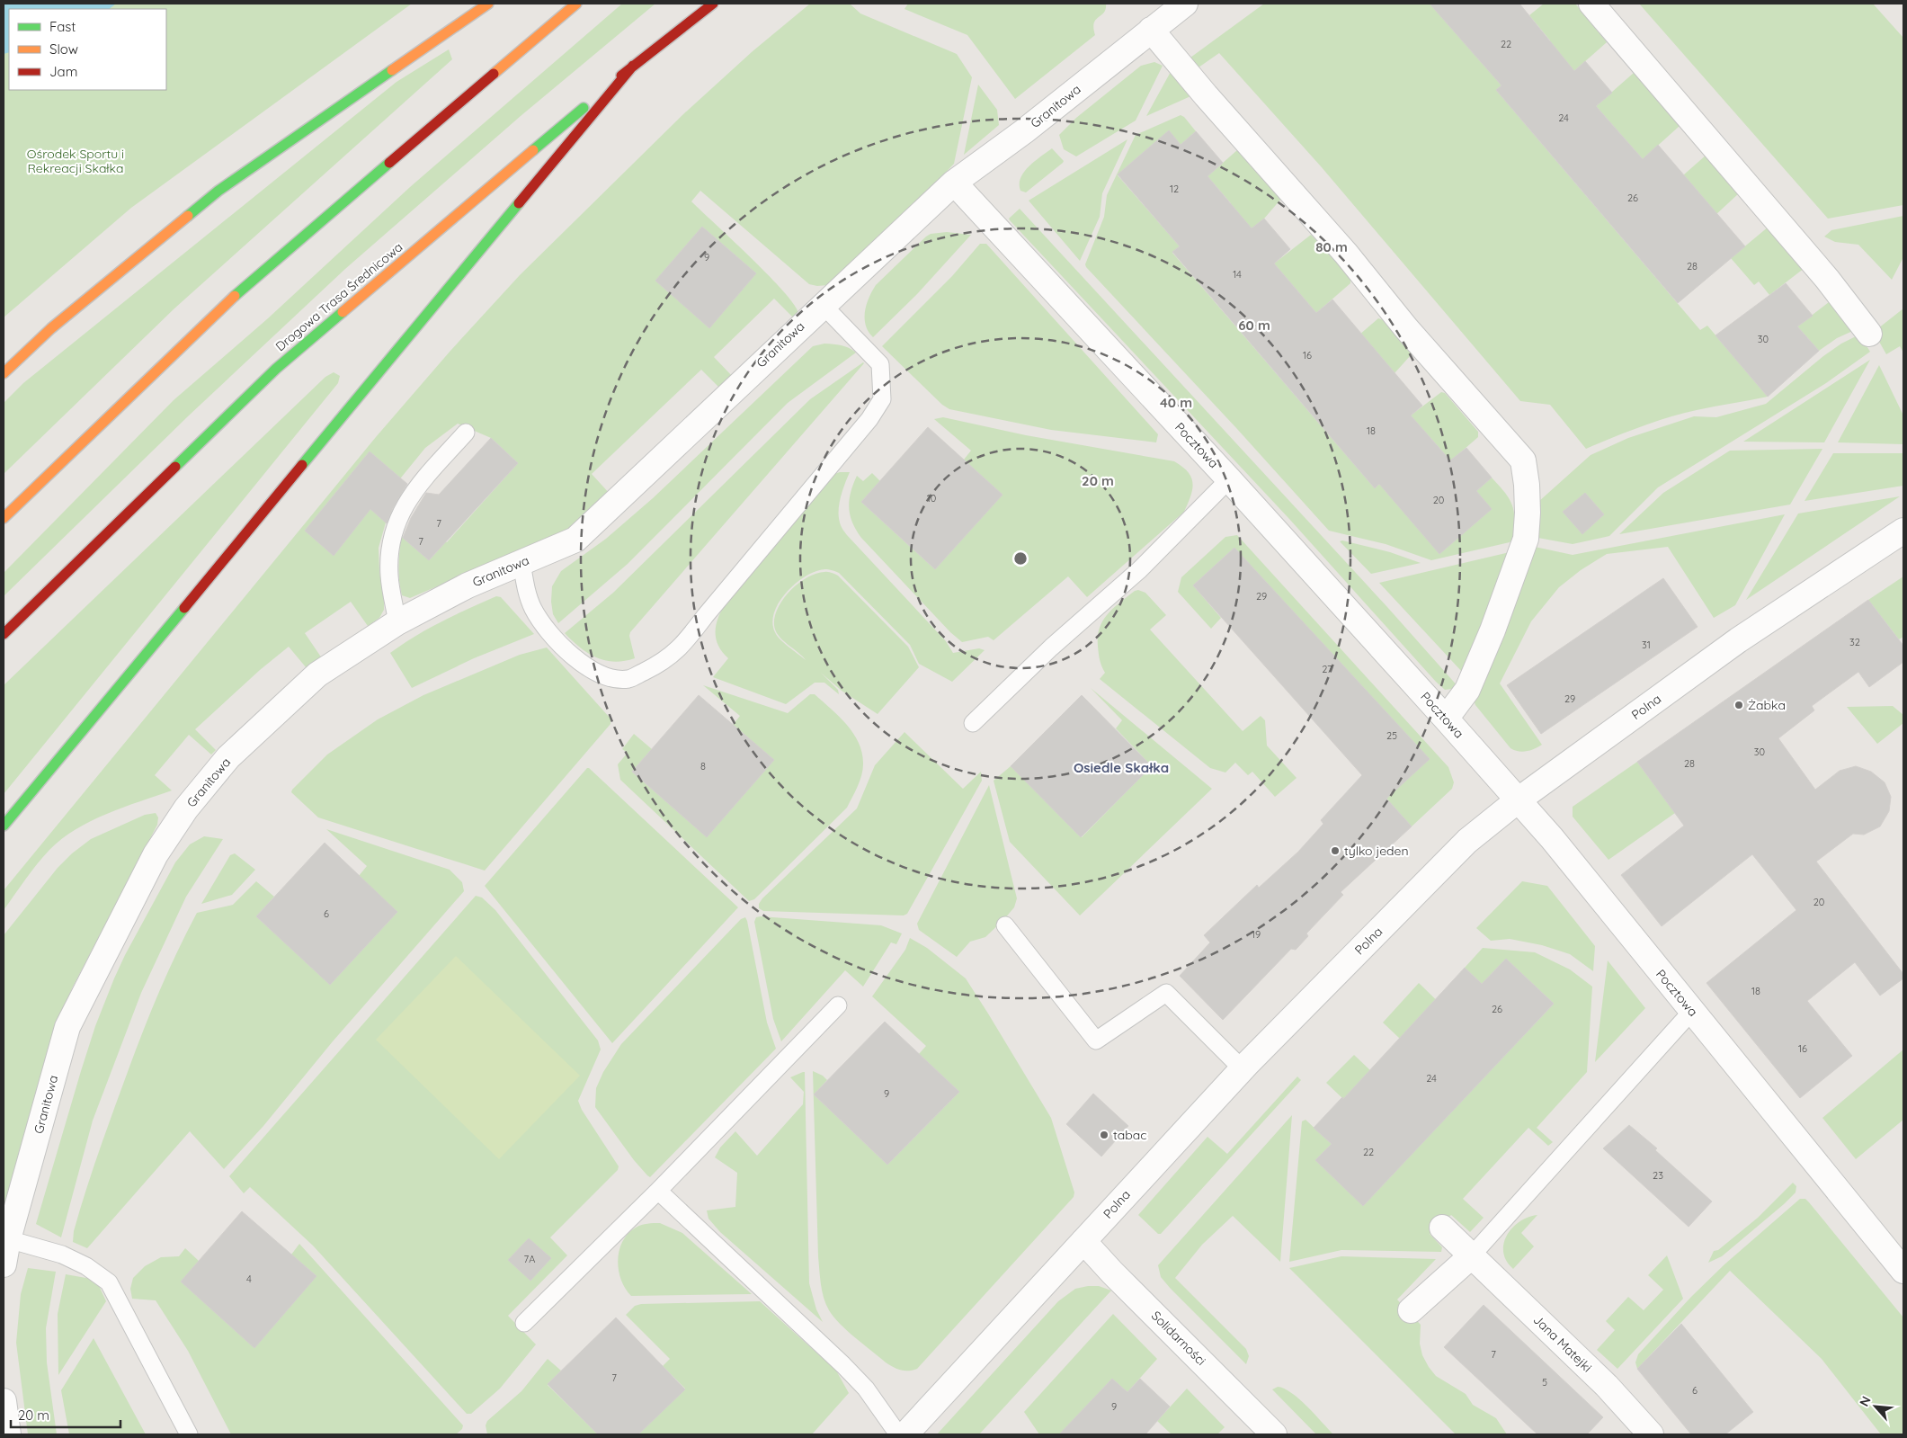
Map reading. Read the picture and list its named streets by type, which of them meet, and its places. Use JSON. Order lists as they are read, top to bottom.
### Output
{
  "streets": {
    "main road": ["Drogowa Trasa Średnicowa"],
    "street": [
      "Granitowa",
      "Pocztowa",
      "Polna",
      "Solidarności",
      "Jana Matejki"
    ]
  },
  "crossings": [
    ["Granitowa", "Pocztowa"],
    ["Pocztowa", "Polna"],
    ["Polna", "Solidarności"]
  ],
  "districts": ["Osiedle Skałka"],
  "parks": ["Ośrodek Sportu i Rekreacji Skałka"],
  "places": ["Żabka", "tylko jeden", "tabac"],
  "house_numbers": [
    "22",
    "24",
    "12",
    "26",
    "9",
    "28",
    "14",
    "30",
    "16",
    "18",
    "10",
    "20",
    "7",
    "7",
    "29",
    "32",
    "31",
    "27",
    "29",
    "25",
    "30",
    "28",
    "8",
    "20",
    "6",
    "19",
    "18",
    "26",
    "16",
    "24",
    "9",
    "22",
    "23",
    "7A",
    "4",
    "7",
    "7",
    "5",
    "6",
    "9"
  ],
  "legend": ["Fast", "Slow", "Jam"],
  "scale_bar": "20 m",
  "north": "top left",
  "rings": [
    "80 m",
    "60 m",
    "40 m",
    "20 m"
  ]
}
